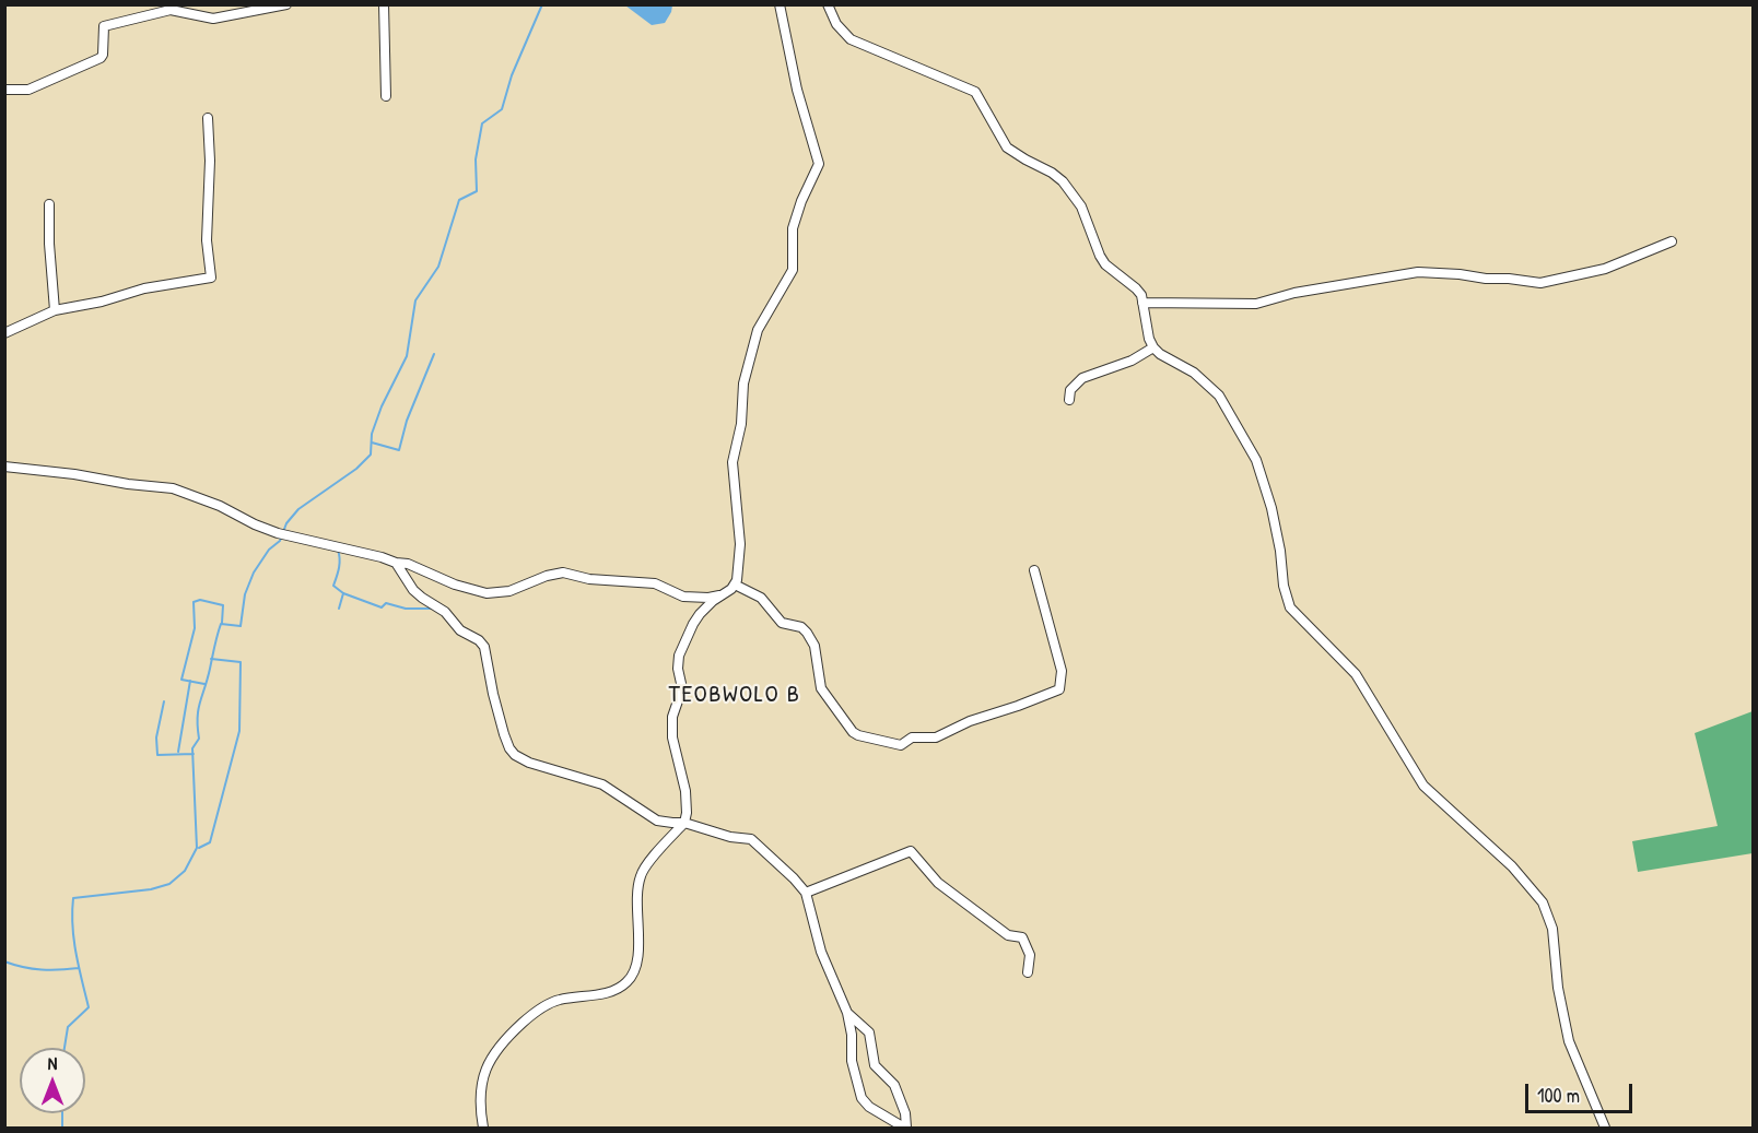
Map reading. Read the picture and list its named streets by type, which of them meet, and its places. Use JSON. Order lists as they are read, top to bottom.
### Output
{
  "districts": ["TEOBWOLO B"],
  "scale_bar": "100 m",
  "north": "top"
}
